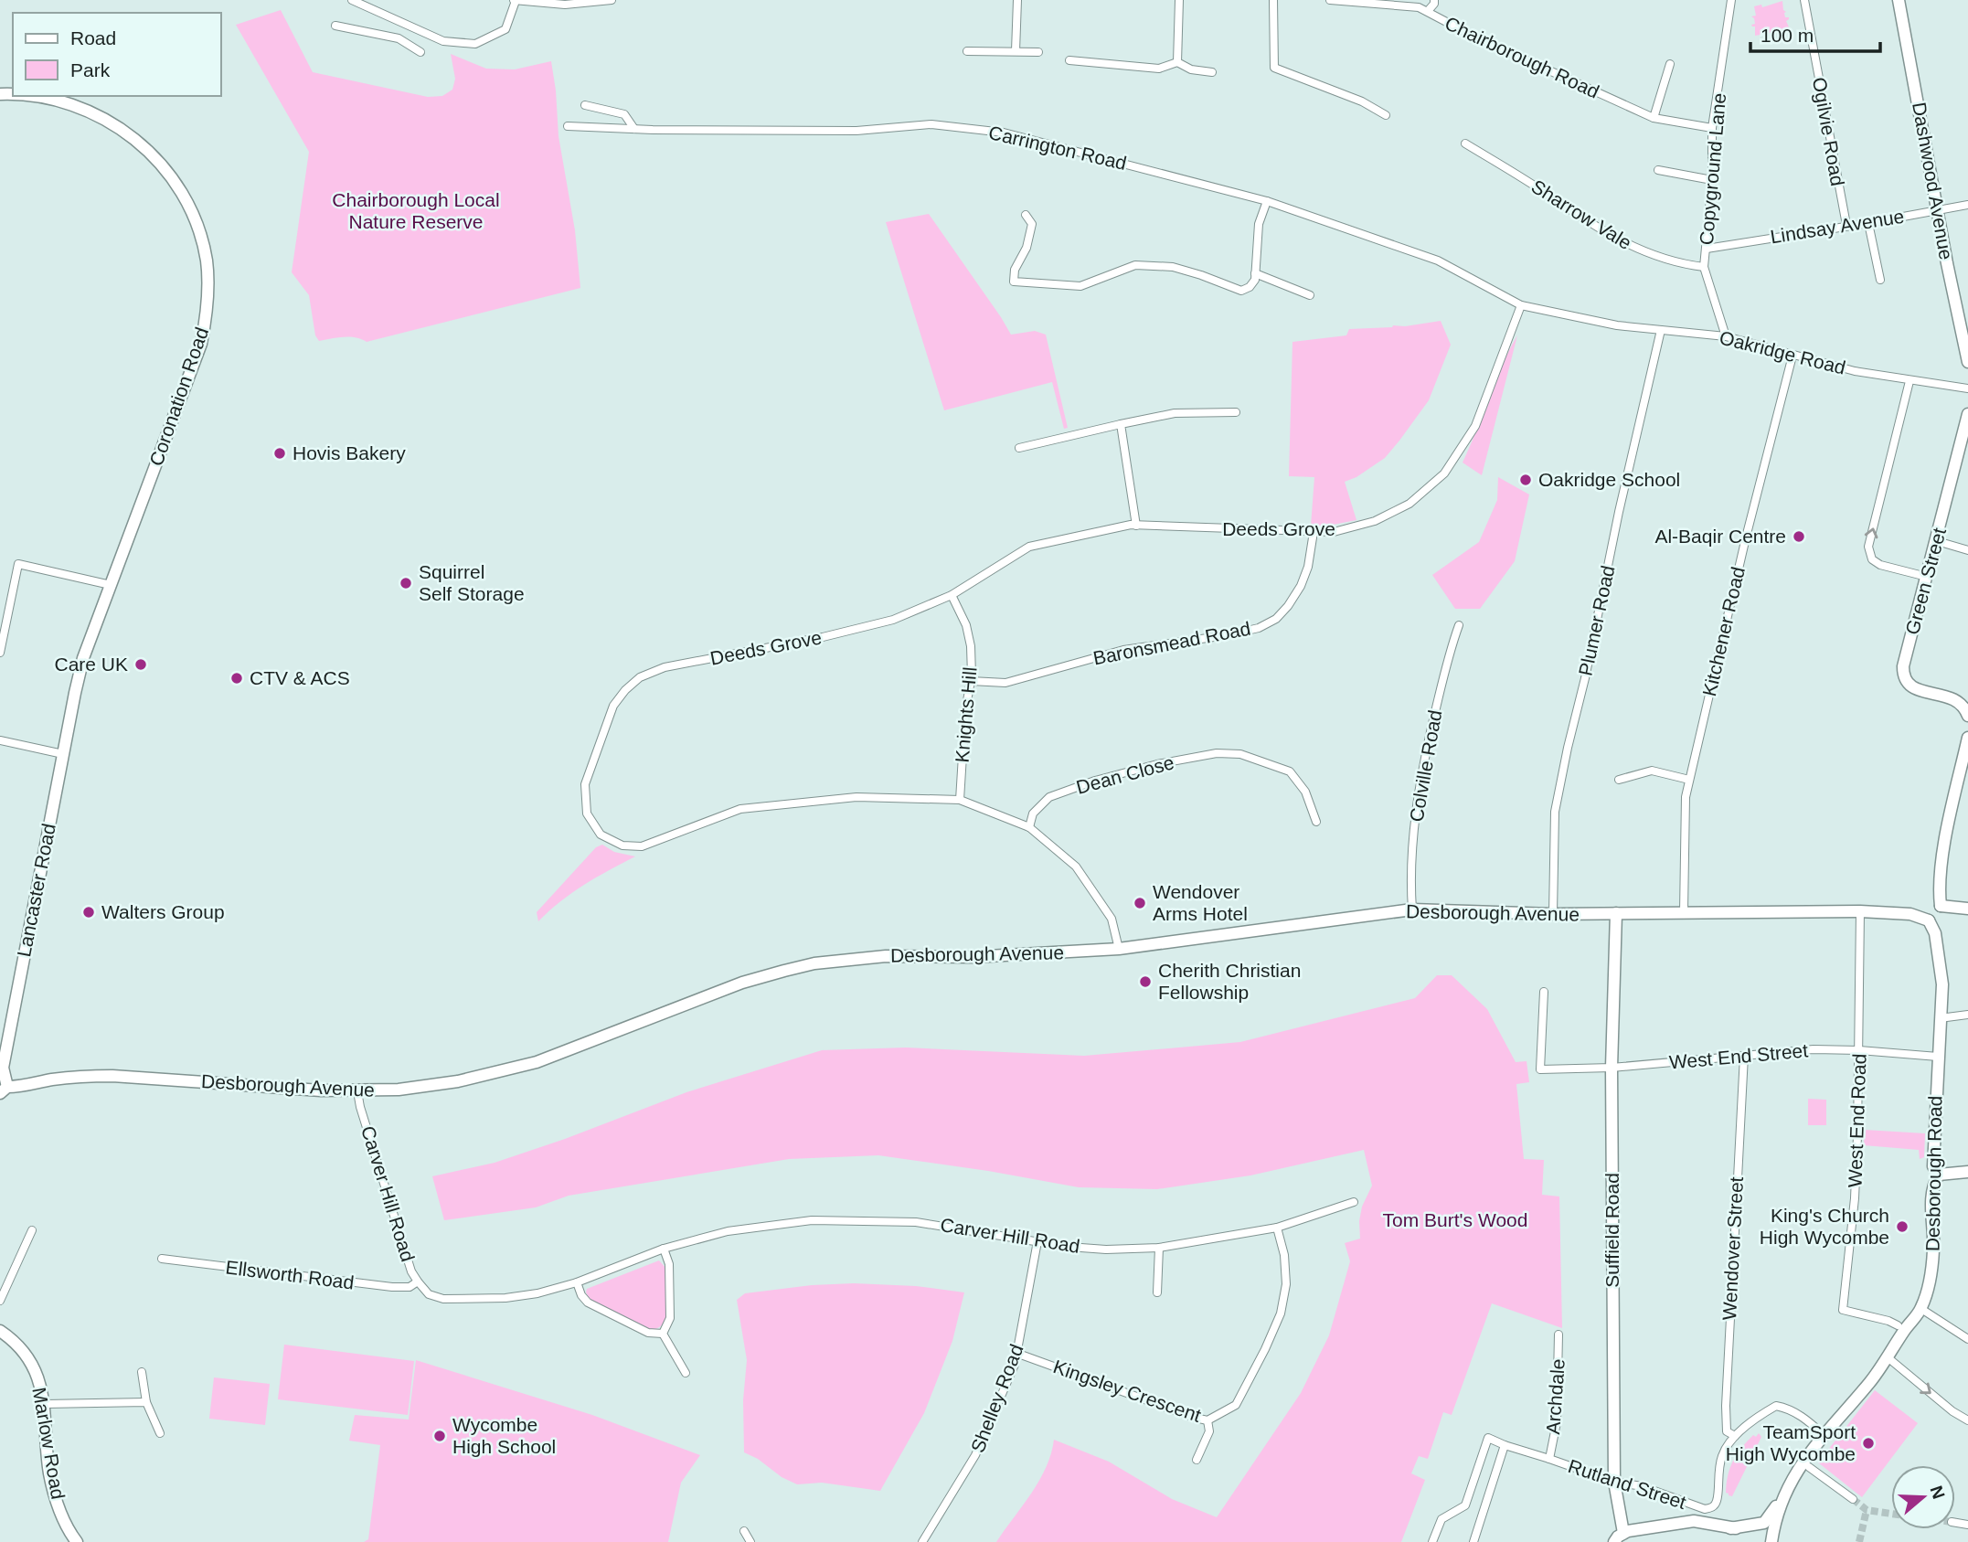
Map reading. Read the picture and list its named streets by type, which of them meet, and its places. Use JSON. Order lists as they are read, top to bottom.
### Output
{
  "streets": {
    "street": [
      "Chairborough Road",
      "Ogilvie Road",
      "Carrington Road",
      "Copyground Lane",
      "Dashwood Avenue",
      "Sharrow Vale",
      "Lindsay Avenue",
      "Oakridge Road",
      "Coronation Road",
      "Deeds Grove",
      "Green Street",
      "Plumer Road",
      "Kitchener Road",
      "Baronsmead Road",
      "Knights Hill",
      "Colville Road",
      "Dean Close",
      "Lancaster Road",
      "Desborough Avenue",
      "West End Street",
      "West End Road",
      "Desborough Road",
      "Carver Hill Road",
      "Suffield Road",
      "Wendover Street",
      "Ellsworth Road",
      "Kingsley Crescent",
      "Archdale",
      "Shelley Road",
      "Marlow Road",
      "Rutland Street"
    ]
  },
  "crossings": [
    ["Chairborough Road", "Copyground Lane"],
    ["Ogilvie Road", "Lindsay Avenue"],
    ["Carrington Road", "Oakridge Road"],
    ["Carrington Road", "Deeds Grove"],
    ["Copyground Lane", "Sharrow Vale"],
    ["Copyground Lane", "Lindsay Avenue"],
    ["Copyground Lane", "Oakridge Road"],
    ["Dashwood Avenue", "Lindsay Avenue"],
    ["Oakridge Road", "Deeds Grove"],
    ["Oakridge Road", "Plumer Road"],
    ["Oakridge Road", "Kitchener Road"],
    ["Coronation Road", "Lancaster Road"],
    ["Deeds Grove", "Baronsmead Road"],
    ["Deeds Grove", "Knights Hill"],
    ["Deeds Grove", "Dean Close"],
    ["Deeds Grove", "Desborough Avenue"],
    ["Plumer Road", "Desborough Avenue"],
    ["Kitchener Road", "Desborough Avenue"],
    ["Baronsmead Road", "Knights Hill"],
    ["Colville Road", "Desborough Avenue"],
    ["Lancaster Road", "Desborough Avenue"],
    ["Desborough Avenue", "West End Road"],
    ["Desborough Avenue", "Desborough Road"],
    ["Desborough Avenue", "Carver Hill Road"],
    ["Desborough Avenue", "Suffield Road"],
    ["West End Street", "West End Road"],
    ["West End Street", "Desborough Road"],
    ["West End Street", "Suffield Road"],
    ["West End Street", "Wendover Street"],
    ["Desborough Road", "Rutland Street"],
    ["Carver Hill Road", "Ellsworth Road"],
    ["Carver Hill Road", "Kingsley Crescent"],
    ["Carver Hill Road", "Shelley Road"],
    ["Suffield Road", "Rutland Street"],
    ["Wendover Street", "Rutland Street"],
    ["Kingsley Crescent", "Shelley Road"],
    ["Archdale", "Rutland Street"]
  ],
  "parks": ["Chairborough Local Nature Reserve", "Tom Burt's Wood"],
  "places": [
    "Hovis Bakery",
    "Oakridge School",
    "Al-Baqir Centre",
    "Squirrel Self Storage",
    "Care UK",
    "CTV & ACS",
    "Wendover Arms Hotel",
    "Walters Group",
    "Cherith Christian Fellowship",
    "King's Church High Wycombe",
    "Wycombe High School",
    "TeamSport High Wycombe"
  ],
  "legend": ["Road", "Park"],
  "scale_bar": "100 m",
  "north": "right"
}
